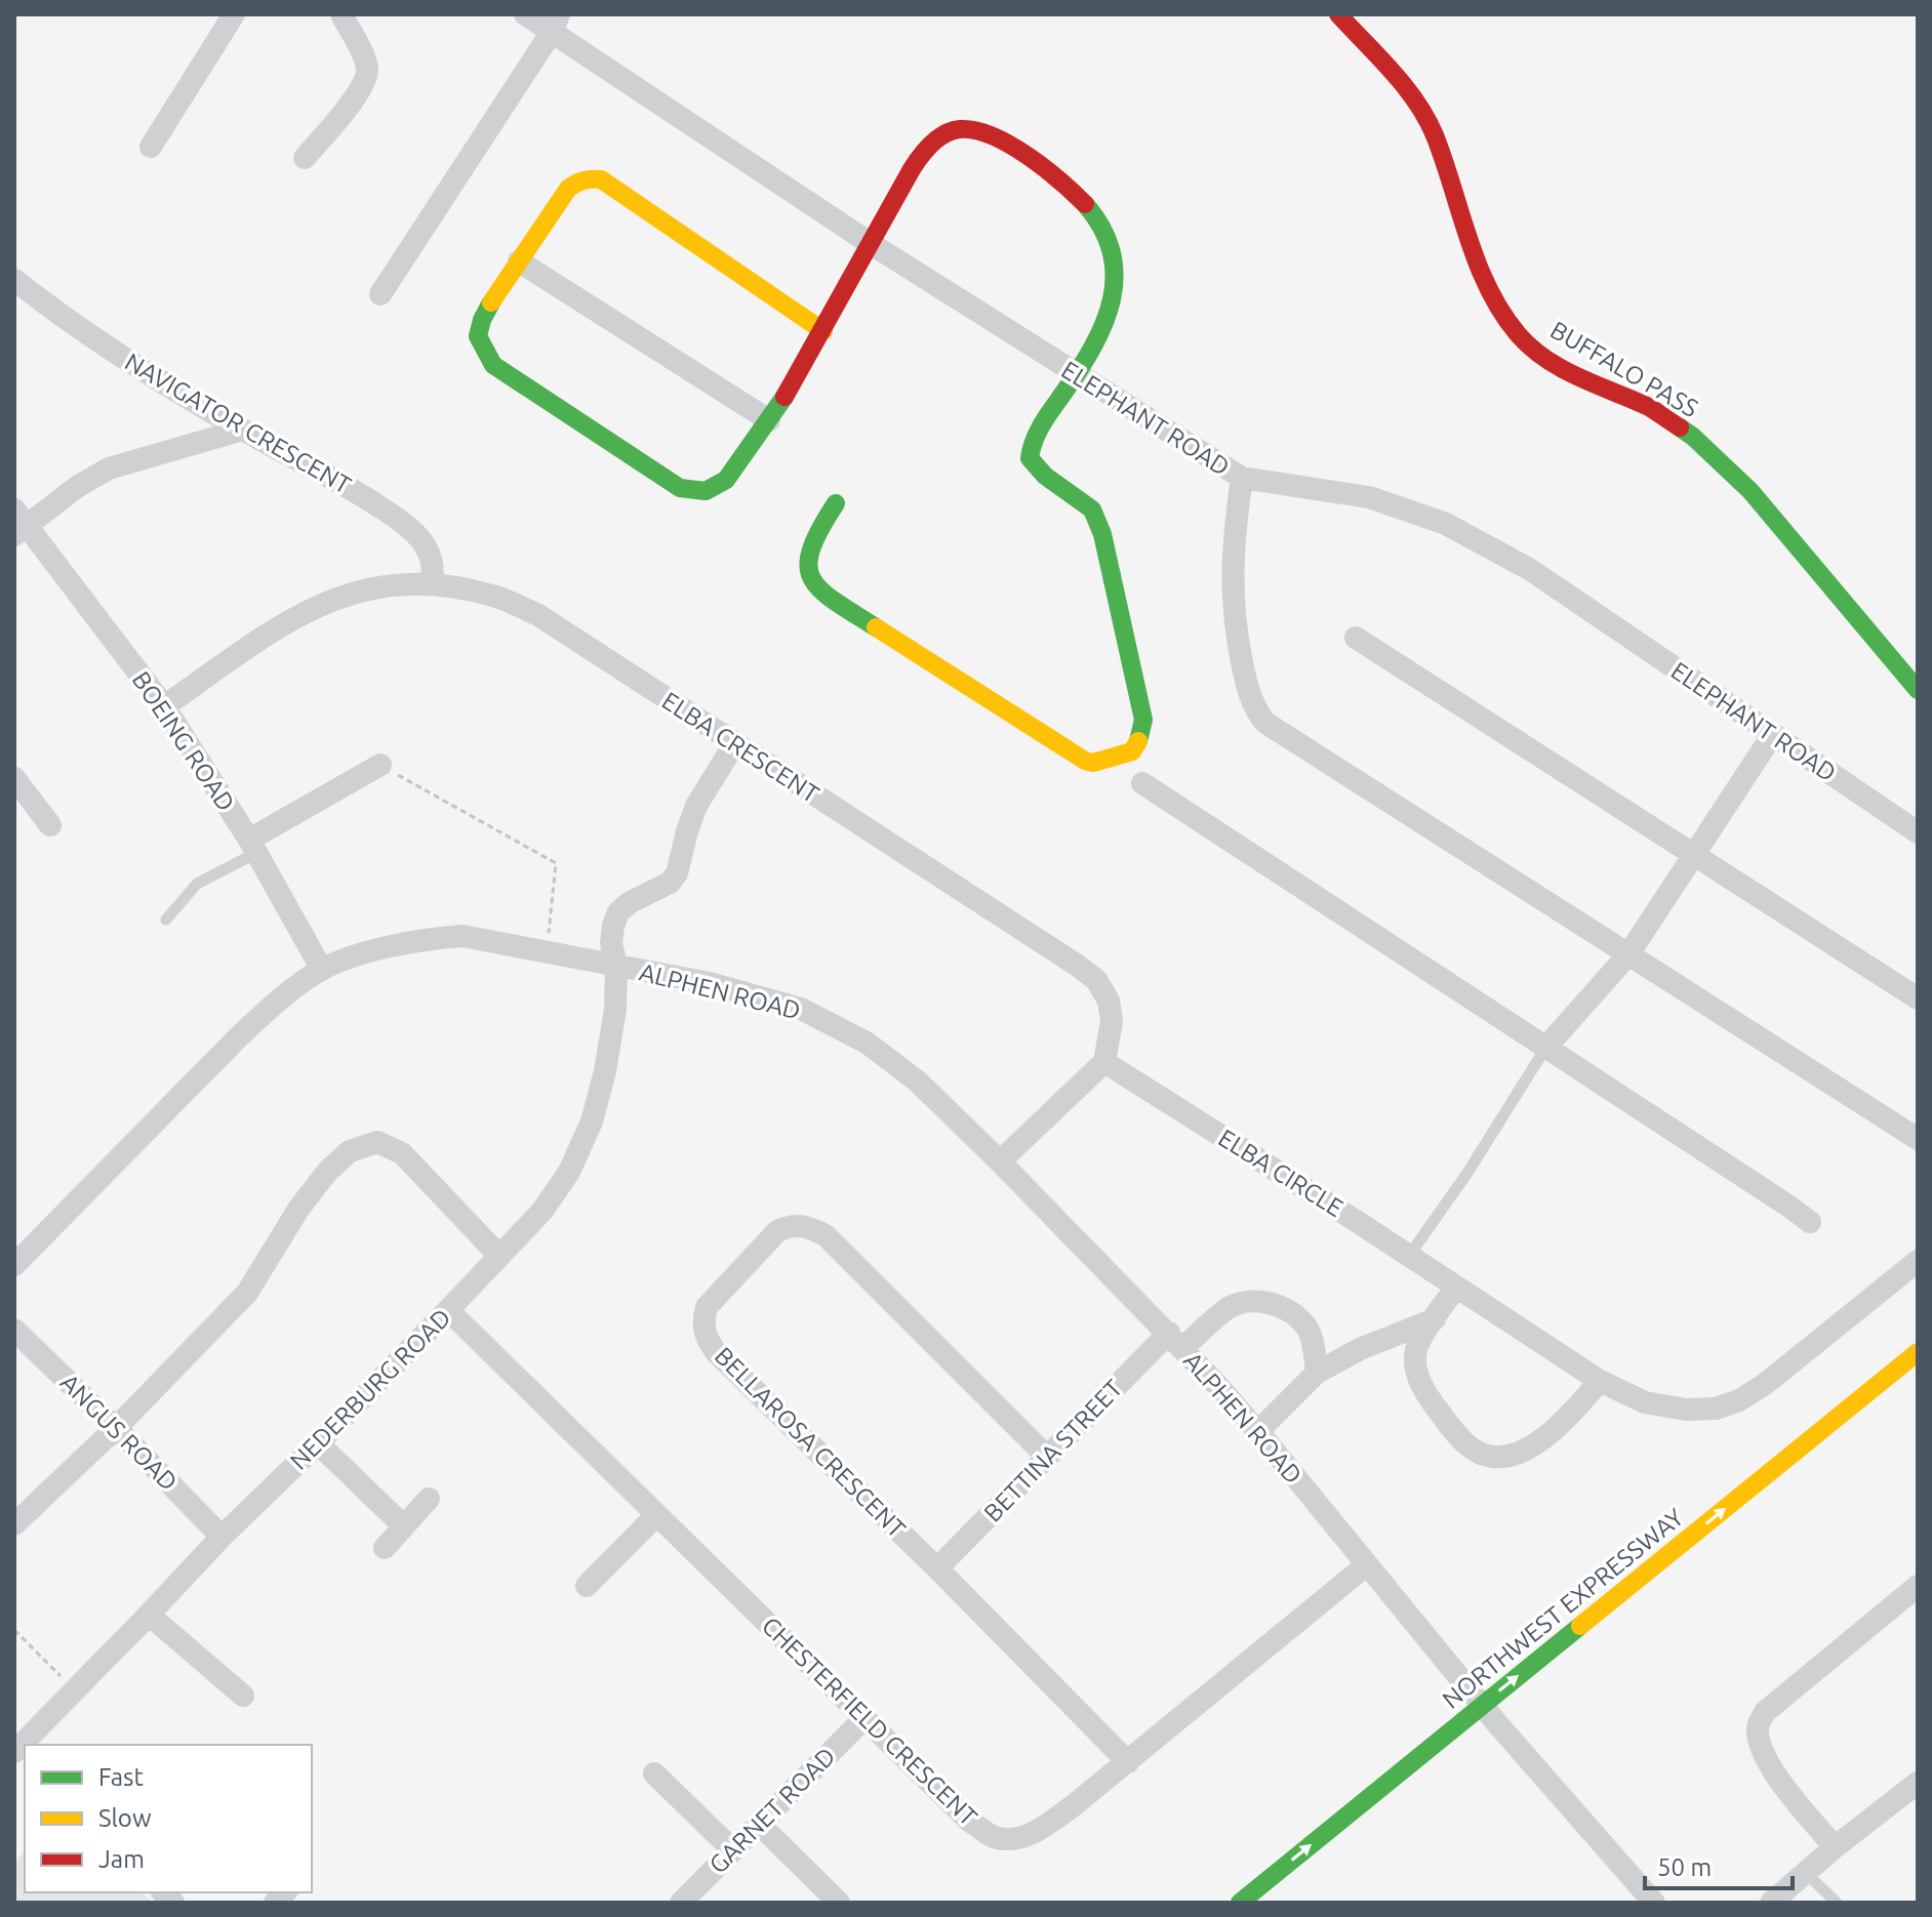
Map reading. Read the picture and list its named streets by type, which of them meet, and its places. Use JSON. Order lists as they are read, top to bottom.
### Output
{
  "streets": {
    "street": [
      "BUFFALO PASS",
      "ELEPHANT ROAD",
      "NAVIGATOR CRESCENT",
      "BOEING ROAD",
      "ELBA CRESCENT",
      "ALPHEN ROAD",
      "ELBA CIRCLE",
      "NEDERBURG ROAD",
      "ANGUS ROAD",
      "BELLAROSA CRESCENT",
      "BETTINA STREET",
      "NORTHWEST EXPRESSWAY",
      "CHESTERFIELD CRESCENT",
      "GARNET ROAD"
    ]
  },
  "crossings": [
    ["NAVIGATOR CRESCENT", "ELBA CRESCENT"],
    ["BOEING ROAD", "ELBA CRESCENT"],
    ["BOEING ROAD", "ALPHEN ROAD"],
    ["ELBA CRESCENT", "ELBA CIRCLE"],
    ["ELBA CRESCENT", "NEDERBURG ROAD"],
    ["ALPHEN ROAD", "NEDERBURG ROAD"],
    ["ALPHEN ROAD", "BETTINA STREET"],
    ["ALPHEN ROAD", "NORTHWEST EXPRESSWAY"],
    ["ALPHEN ROAD", "CHESTERFIELD CRESCENT"],
    ["NEDERBURG ROAD", "ANGUS ROAD"],
    ["NEDERBURG ROAD", "CHESTERFIELD CRESCENT"],
    ["BELLAROSA CRESCENT", "BETTINA STREET"],
    ["BELLAROSA CRESCENT", "CHESTERFIELD CRESCENT"],
    ["CHESTERFIELD CRESCENT", "GARNET ROAD"]
  ],
  "legend": ["Fast", "Slow", "Jam"],
  "scale_bar": "50 m"
}
